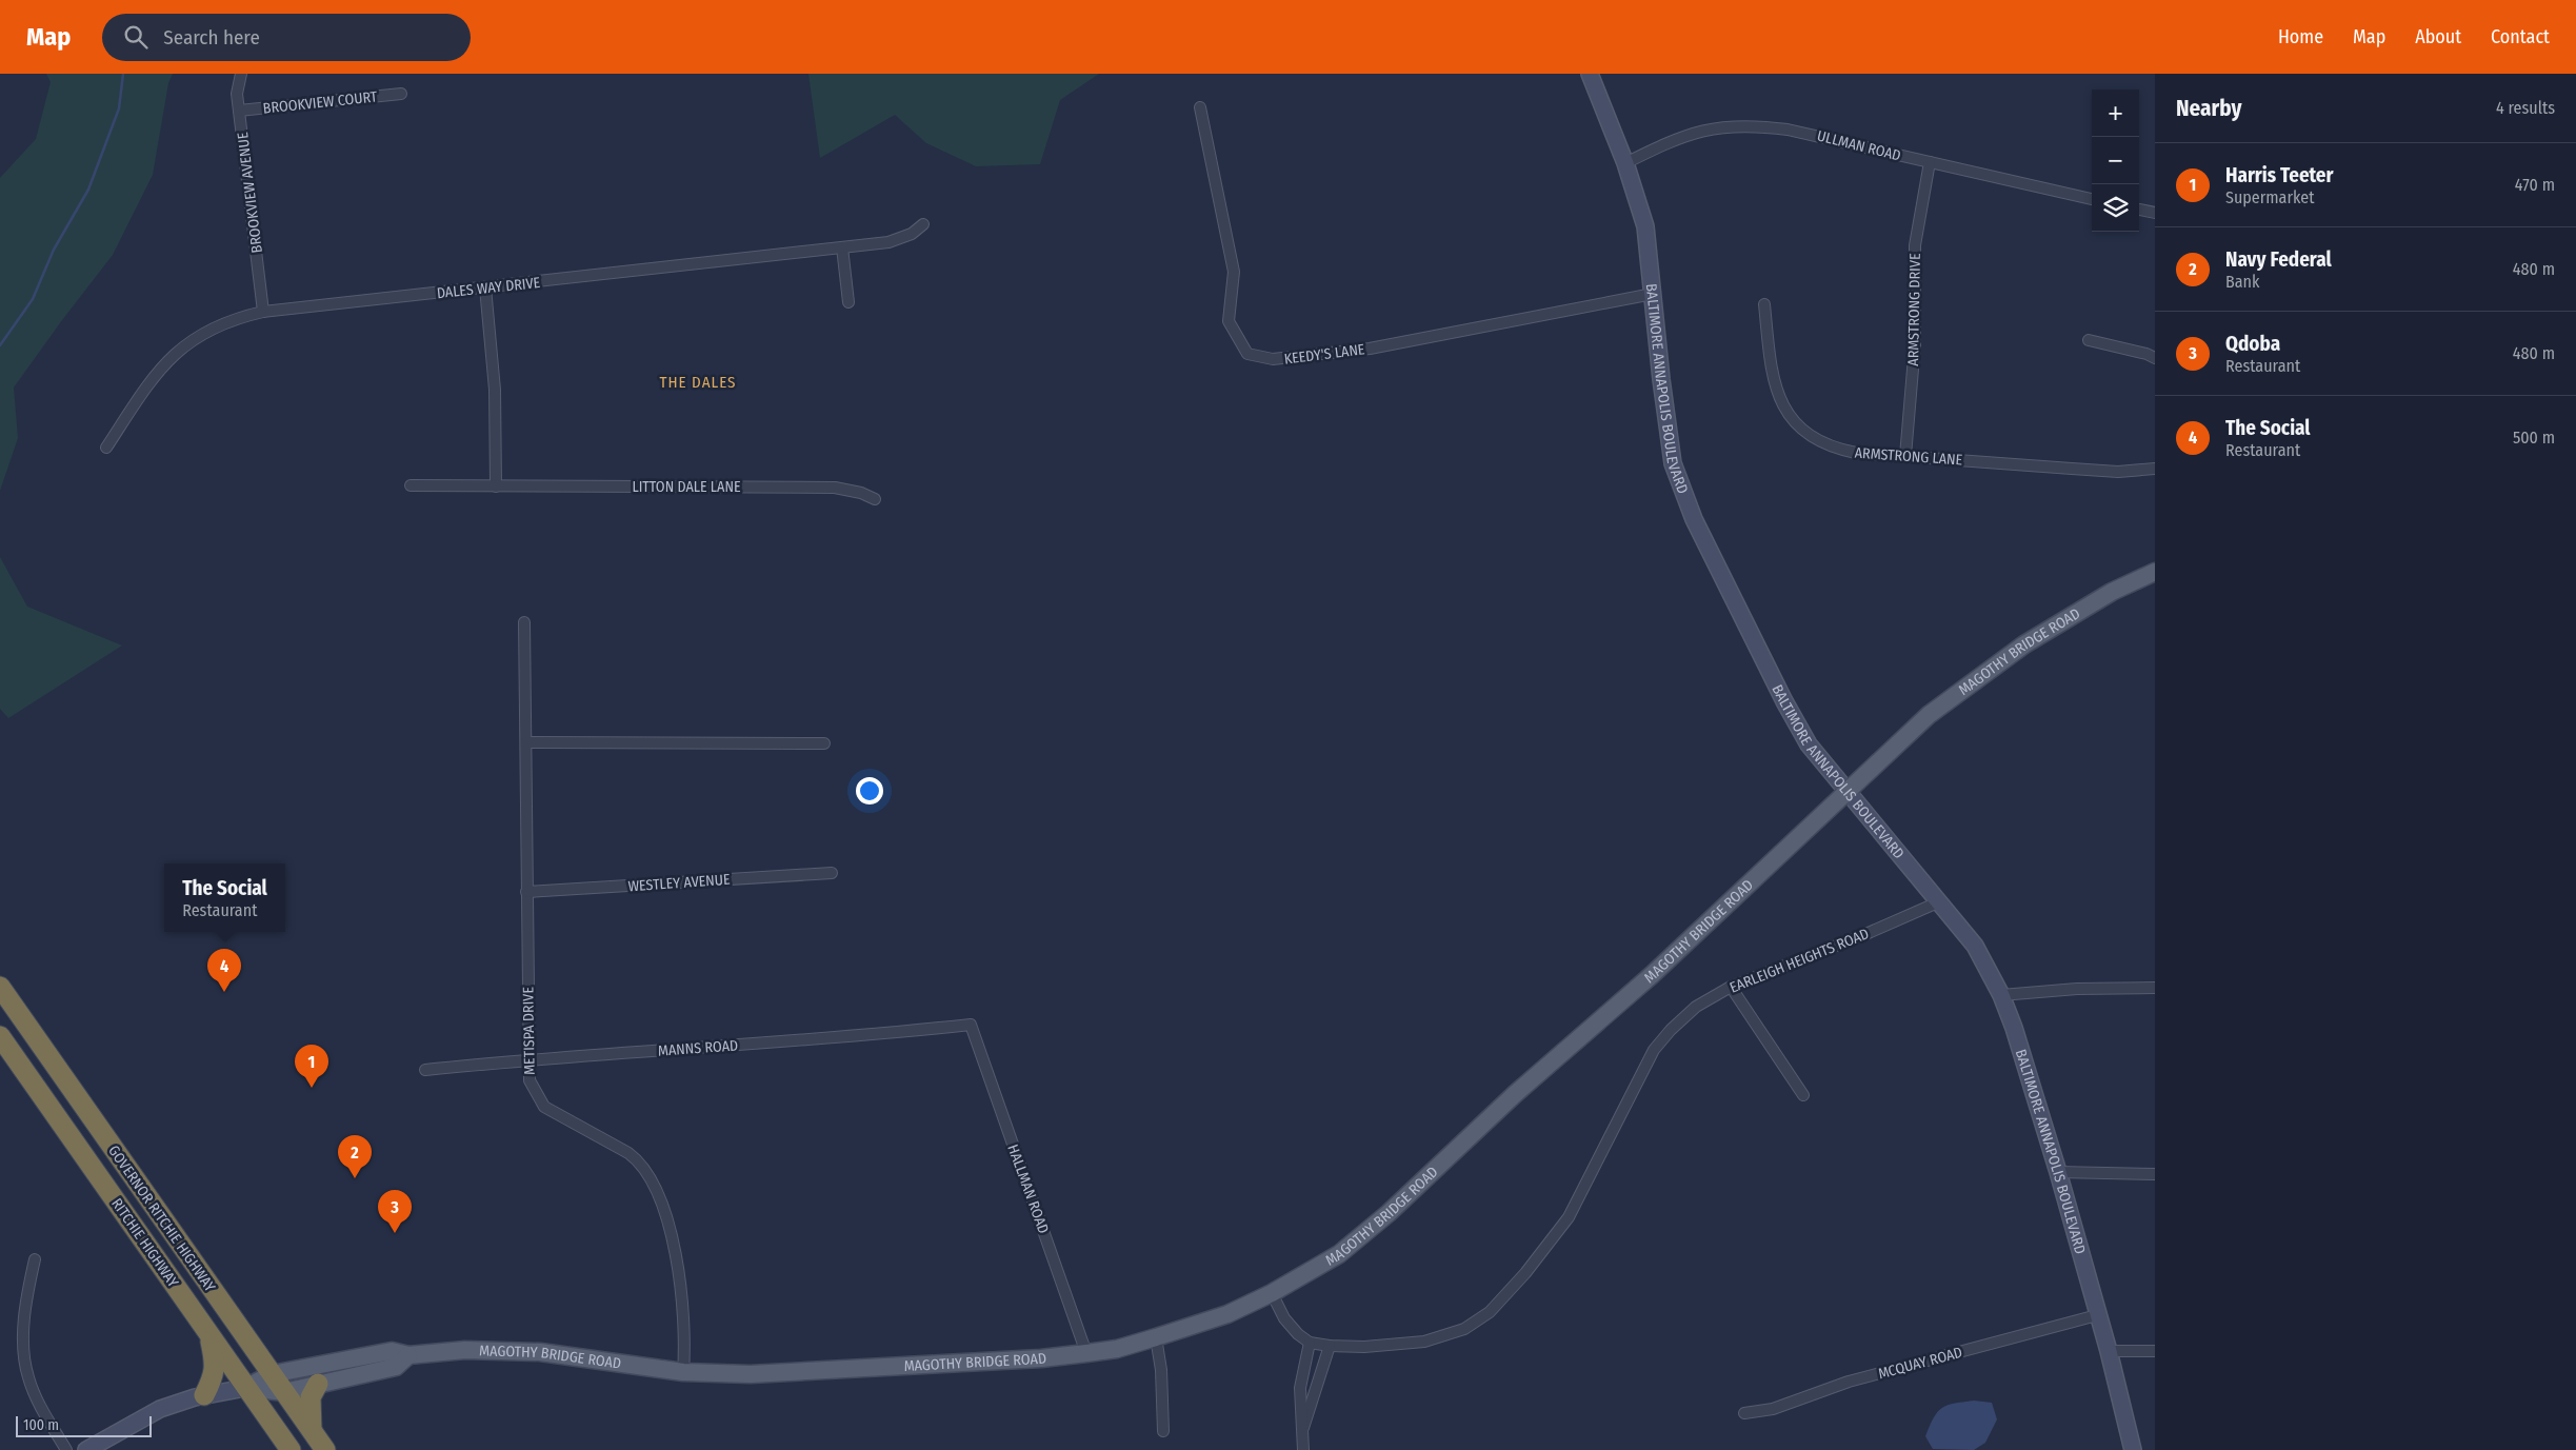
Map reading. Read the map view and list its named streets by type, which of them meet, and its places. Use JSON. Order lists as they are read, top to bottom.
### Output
{
  "streets": {
    "highway": ["GOVERNOR RITCHIE HIGHWAY", "RITCHIE HIGHWAY"],
    "main road": ["BALTIMORE ANNAPOLIS BOULEVARD", "MAGOTHY BRIDGE ROAD"],
    "street": [
      "BROOKVIEW COURT",
      "ULLMAN ROAD",
      "BROOKVIEW AVENUE",
      "DALES WAY DRIVE",
      "ARMSTRONG DRIVE",
      "KEEDY'S LANE",
      "ARMSTRONG LANE",
      "LITTON DALE LANE",
      "WESTLEY AVENUE",
      "EARLEIGH HEIGHTS ROAD",
      "METISPA DRIVE",
      "MANNS ROAD",
      "HALLMAN ROAD",
      "MCQUAY ROAD"
    ]
  },
  "crossings": [
    ["BROOKVIEW COURT", "BROOKVIEW AVENUE"],
    ["ULLMAN ROAD", "ARMSTRONG DRIVE"],
    ["ULLMAN ROAD", "BALTIMORE ANNAPOLIS BOULEVARD"],
    ["BROOKVIEW AVENUE", "DALES WAY DRIVE"],
    ["ARMSTRONG DRIVE", "ARMSTRONG LANE"],
    ["KEEDY'S LANE", "BALTIMORE ANNAPOLIS BOULEVARD"],
    ["BALTIMORE ANNAPOLIS BOULEVARD", "MAGOTHY BRIDGE ROAD"],
    ["BALTIMORE ANNAPOLIS BOULEVARD", "EARLEIGH HEIGHTS ROAD"],
    ["BALTIMORE ANNAPOLIS BOULEVARD", "MCQUAY ROAD"],
    ["MAGOTHY BRIDGE ROAD", "METISPA DRIVE"],
    ["MAGOTHY BRIDGE ROAD", "HALLMAN ROAD"],
    ["MAGOTHY BRIDGE ROAD", "GOVERNOR RITCHIE HIGHWAY"],
    ["MAGOTHY BRIDGE ROAD", "RITCHIE HIGHWAY"],
    ["WESTLEY AVENUE", "METISPA DRIVE"],
    ["METISPA DRIVE", "MANNS ROAD"],
    ["MANNS ROAD", "HALLMAN ROAD"]
  ],
  "districts": ["THE DALES"],
  "scale_bar": "100 m",
  "page": {
    "header": "Map",
    "search": "Search here",
    "nav": [
      "Home",
      "Map",
      "About",
      "Contact"
    ],
    "heading": ["Nearby", "4 results"],
    "map_buttons": ["+", "−"],
    "list": [
      {
        "mark": "1",
        "name": "Harris Teeter",
        "note": "Supermarket",
        "value": "470 m"
      },
      {
        "mark": "2",
        "name": "Navy Federal",
        "note": "Bank",
        "value": "480 m"
      },
      {
        "mark": "3",
        "name": "Qdoba",
        "note": "Restaurant",
        "value": "480 m"
      },
      {
        "mark": "4",
        "name": "The Social",
        "note": "Restaurant",
        "value": "500 m"
      }
    ],
    "popup": ["The Social", "Restaurant"],
    "pins": [
      "4",
      "1",
      "2",
      "3"
    ],
    "scale": "100 m"
  }
}
